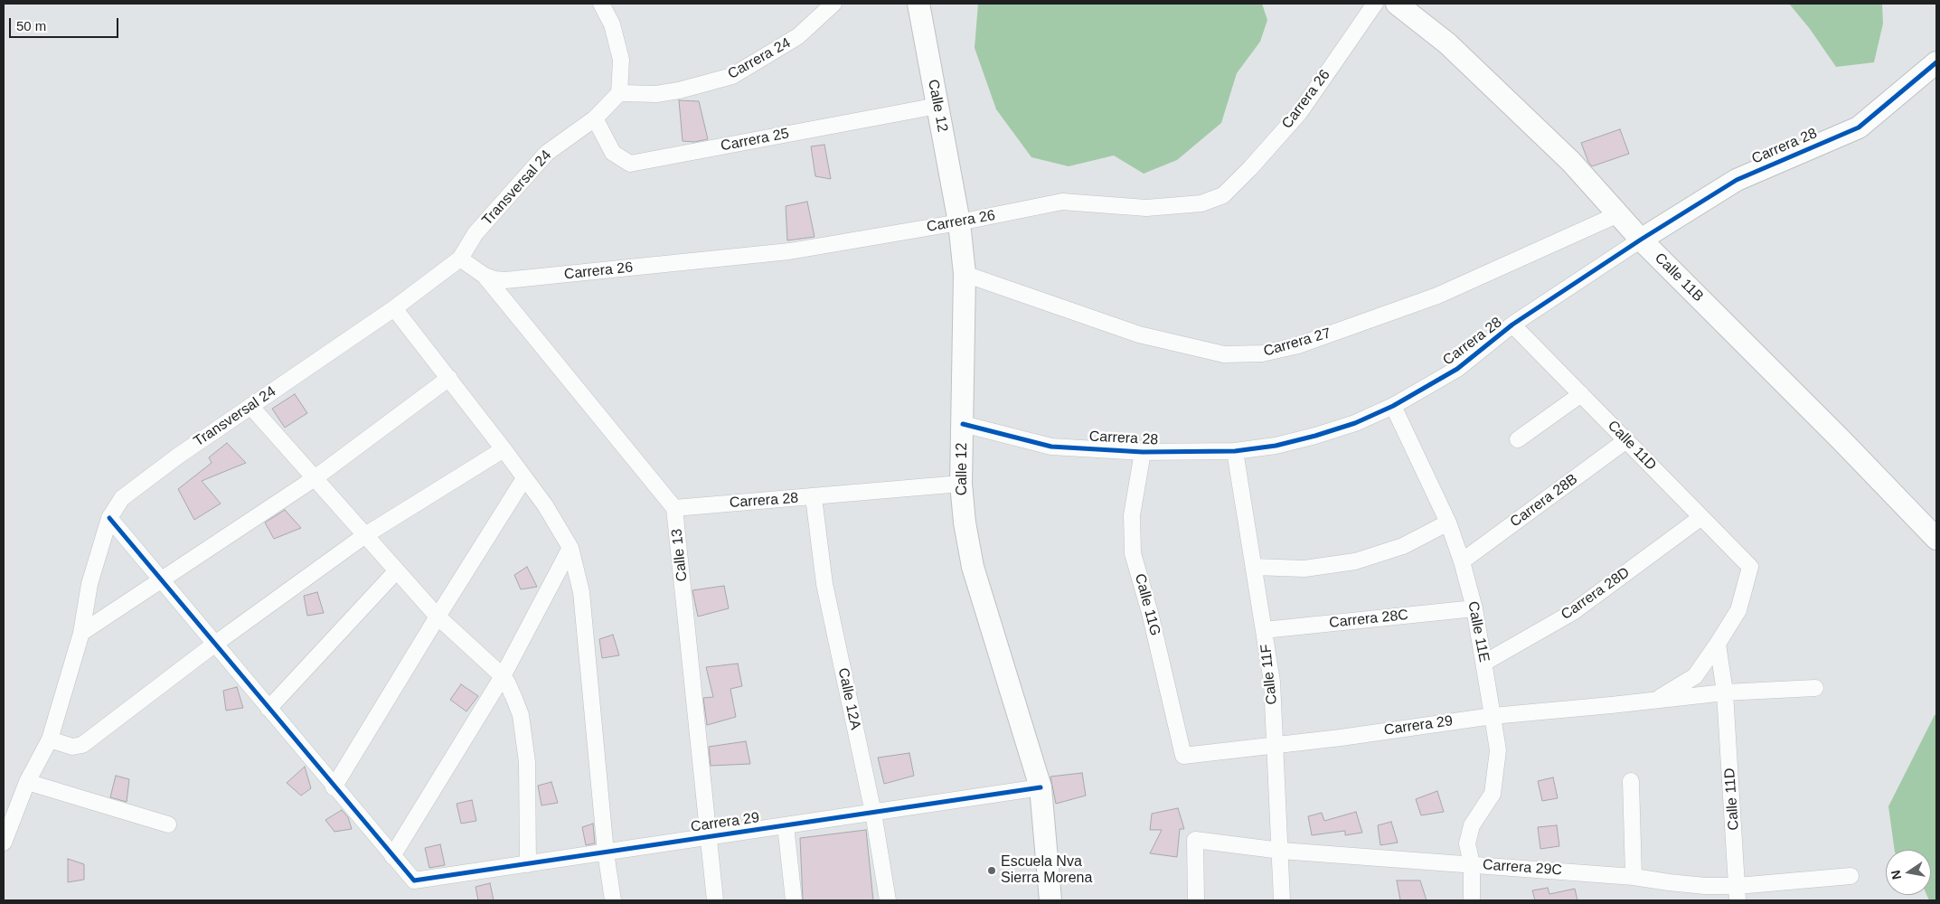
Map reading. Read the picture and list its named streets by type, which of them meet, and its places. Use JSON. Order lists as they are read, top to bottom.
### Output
{
  "streets": {
    "street": [
      "Carrera 24",
      "Carrera 26",
      "Calle 12",
      "Carrera 25",
      "Carrera 28",
      "Transversal 24",
      "Calle 11B",
      "Carrera 27",
      "Calle 11D",
      "Carrera 28B",
      "Calle 13",
      "Carrera 28D",
      "Calle 11G",
      "Carrera 28C",
      "Calle 11E",
      "Calle 11F",
      "Calle 12A",
      "Carrera 29",
      "Carrera 29C"
    ]
  },
  "crossings": [
    ["Carrera 24", "Transversal 24"],
    ["Carrera 26", "Calle 12"],
    ["Carrera 26", "Transversal 24"],
    ["Carrera 26", "Calle 13"],
    ["Calle 12", "Carrera 25"],
    ["Calle 12", "Carrera 28"],
    ["Calle 12", "Carrera 27"],
    ["Calle 12", "Carrera 29"],
    ["Carrera 25", "Transversal 24"],
    ["Carrera 28", "Calle 11B"],
    ["Carrera 28", "Calle 11D"],
    ["Carrera 28", "Calle 13"],
    ["Carrera 28", "Calle 11G"],
    ["Carrera 28", "Calle 11E"],
    ["Carrera 28", "Calle 11F"],
    ["Carrera 28", "Calle 12A"],
    ["Calle 11B", "Carrera 27"],
    ["Calle 11D", "Carrera 28B"],
    ["Calle 11D", "Carrera 28D"],
    ["Calle 11D", "Carrera 29"],
    ["Calle 11D", "Carrera 29C"],
    ["Carrera 28B", "Calle 11E"],
    ["Calle 13", "Carrera 29"],
    ["Carrera 28D", "Calle 11E"],
    ["Calle 11G", "Carrera 29"],
    ["Carrera 28C", "Calle 11E"],
    ["Carrera 28C", "Calle 11F"],
    ["Calle 11E", "Carrera 29"],
    ["Calle 11E", "Carrera 29C"],
    ["Calle 11F", "Carrera 29"],
    ["Calle 11F", "Carrera 29C"],
    ["Calle 12A", "Carrera 29"]
  ],
  "places": ["Escuela Nva Sierra Morena"],
  "scale_bar": "50 m",
  "north": "left"
}
